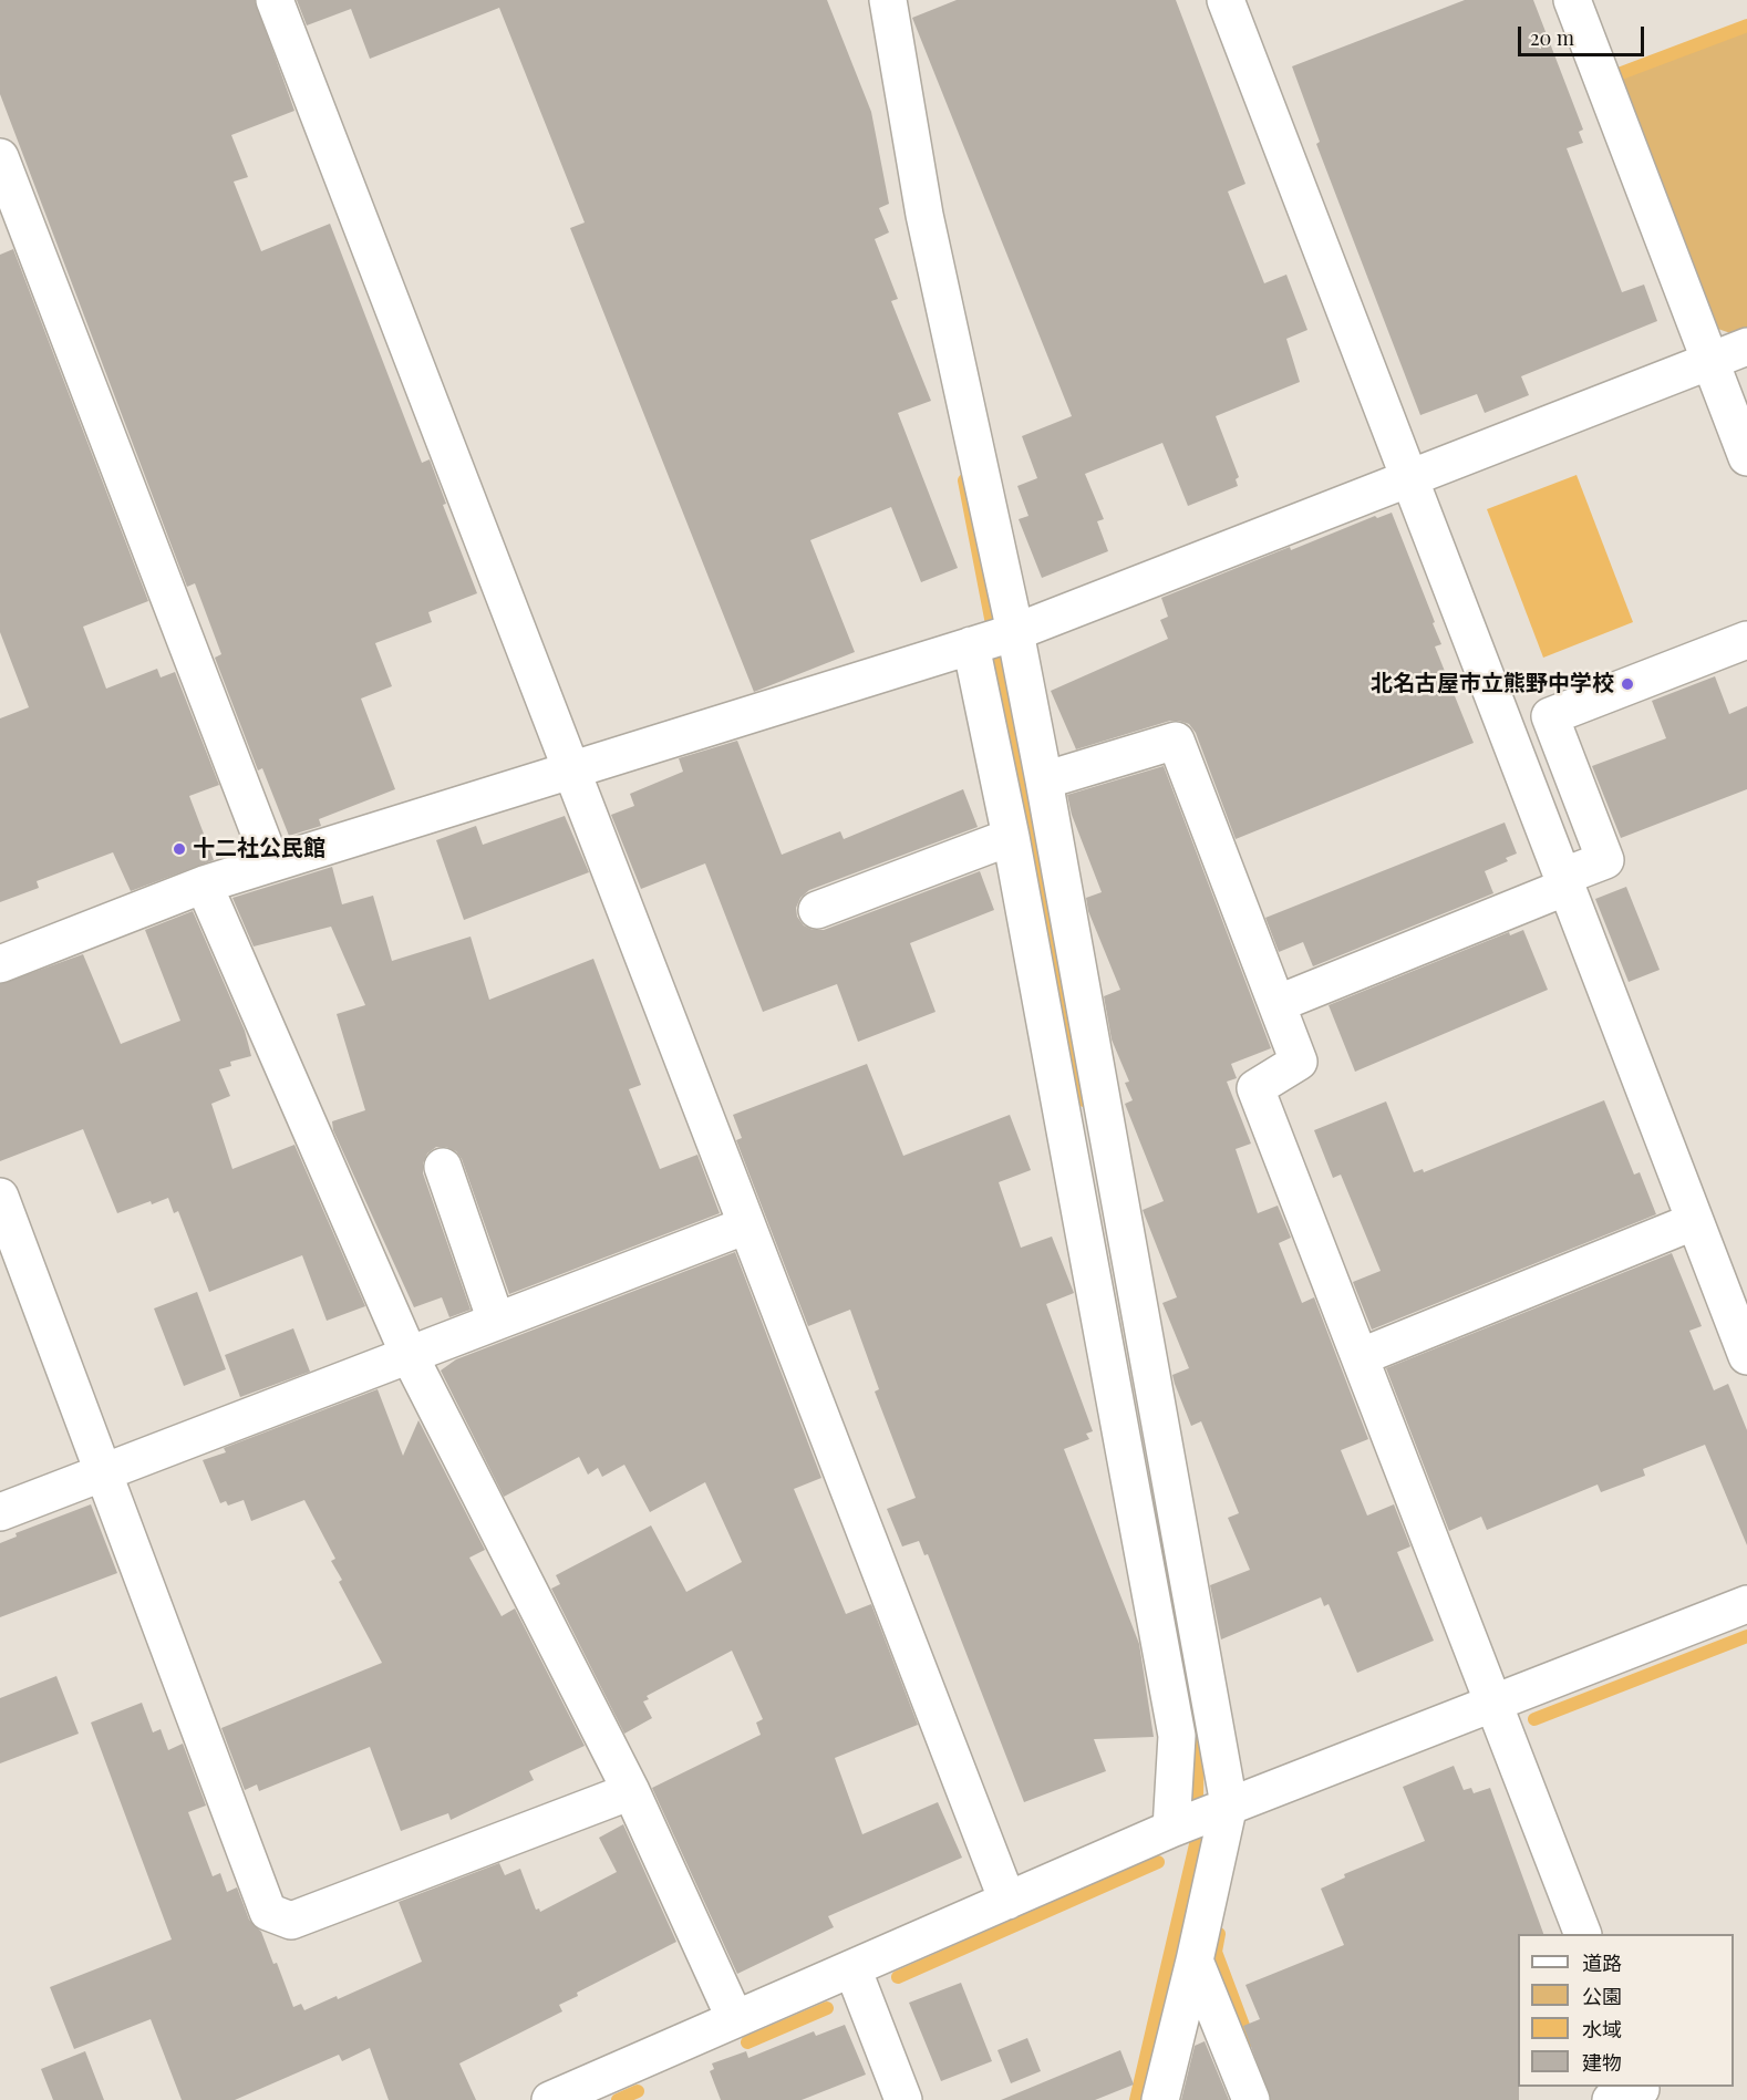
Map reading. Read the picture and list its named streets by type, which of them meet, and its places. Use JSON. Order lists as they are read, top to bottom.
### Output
{
  "places": ["北名古屋市立熊野中学校", "十二社公民館"],
  "legend": [
    "道路",
    "公園",
    "水域",
    "建物"
  ],
  "scale_bar": "20 m"
}
